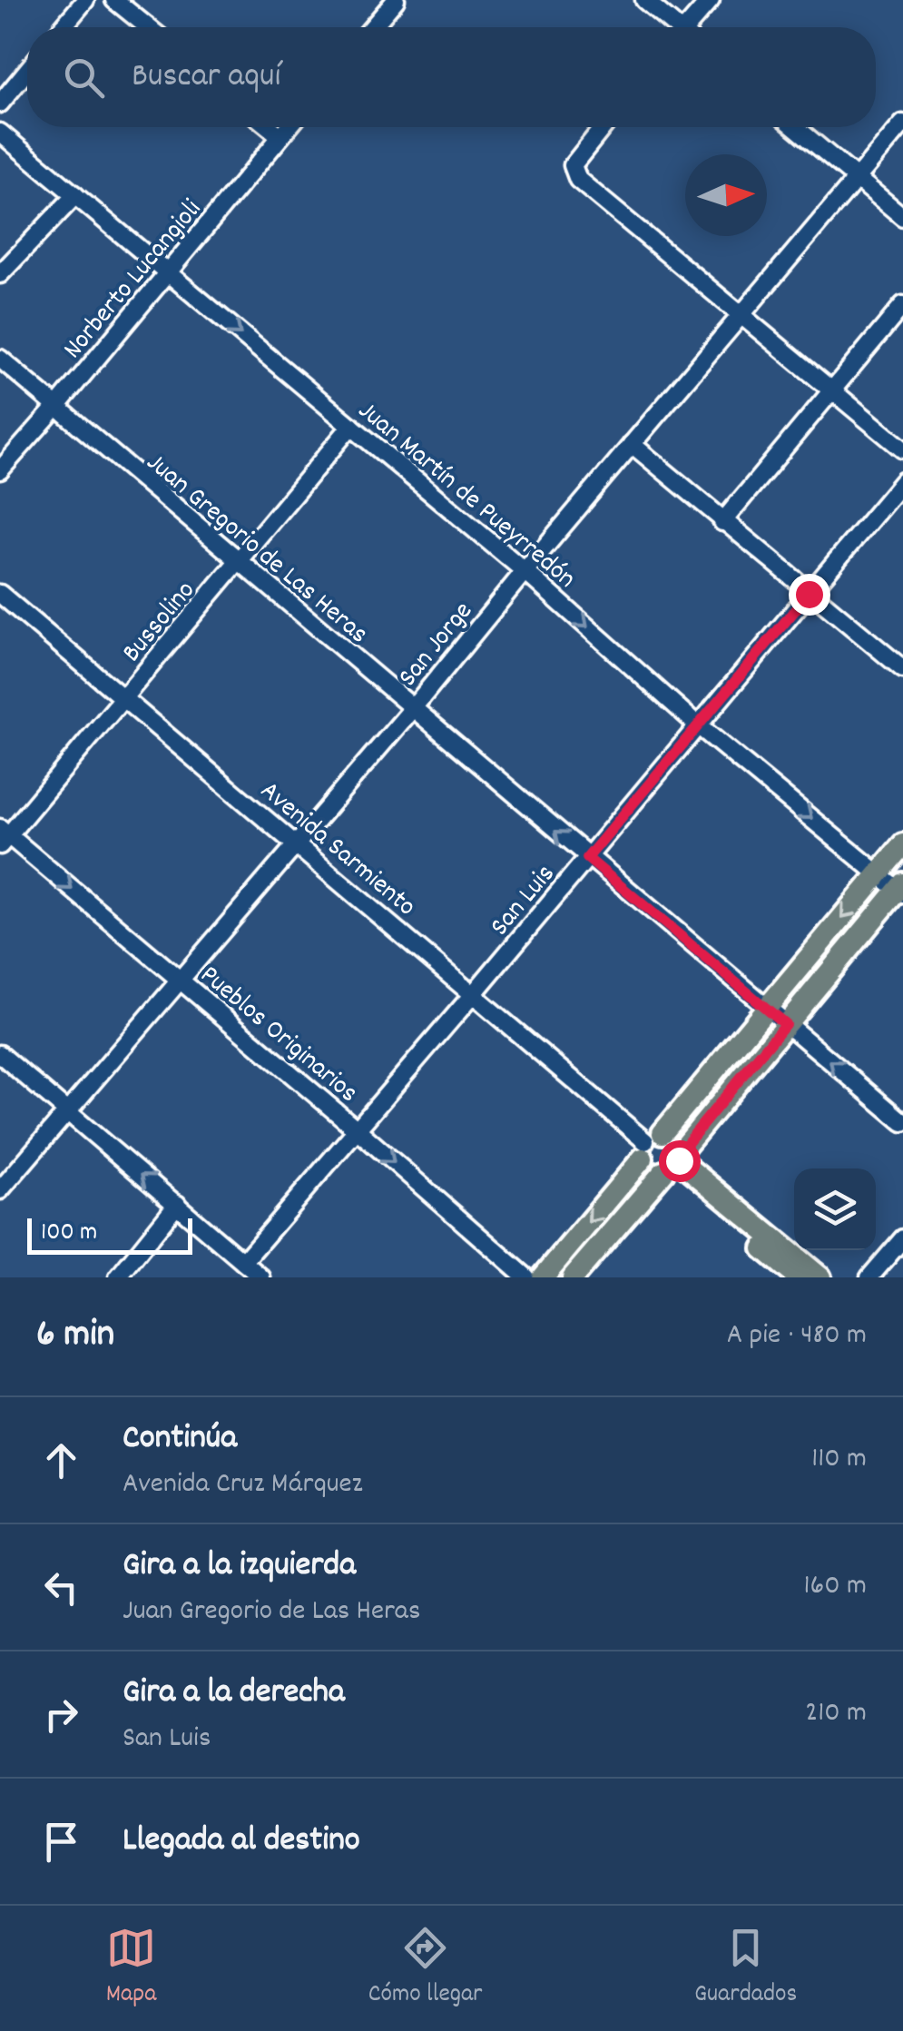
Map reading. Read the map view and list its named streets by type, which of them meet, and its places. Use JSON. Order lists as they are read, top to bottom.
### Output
{
  "streets": {
    "street": [
      "Norberto Lucangioli",
      "Juan Martín de Pueyrredón",
      "Juan Gregorio de Las Heras",
      "Bussolino",
      "San Jorge",
      "Avenida Sarmiento",
      "San Luis",
      "Pueblos Originarios"
    ]
  },
  "crossings": [
    ["Norberto Lucangioli", "Juan Martín de Pueyrredón"],
    ["Norberto Lucangioli", "Juan Gregorio de Las Heras"],
    ["Juan Martín de Pueyrredón", "Bussolino"],
    ["Juan Martín de Pueyrredón", "San Jorge"],
    ["Juan Martín de Pueyrredón", "San Luis"],
    ["Juan Gregorio de Las Heras", "Bussolino"],
    ["Juan Gregorio de Las Heras", "San Jorge"],
    ["Juan Gregorio de Las Heras", "San Luis"],
    ["Bussolino", "Avenida Sarmiento"],
    ["Bussolino", "Pueblos Originarios"],
    ["San Jorge", "Avenida Sarmiento"],
    ["San Jorge", "Pueblos Originarios"],
    ["Avenida Sarmiento", "San Luis"],
    ["San Luis", "Pueblos Originarios"]
  ],
  "one_way": ["Juan Martín de Pueyrredón", "Pueblos Originarios"],
  "scale_bar": "100 m",
  "north": "right",
  "page": {
    "search": "Buscar aquí",
    "scale": "100 m",
    "heading": ["6 min", "A pie · 480 m"],
    "list": [
      ["Continúa", "Avenida Cruz Márquez", "110 m"],
      ["Gira a la izquierda", "Juan Gregorio de Las Heras", "160 m"],
      ["Gira a la derecha", "San Luis", "210 m"],
      "Llegada al destino"
    ],
    "nav": ["Mapa", "Cómo llegar", "Guardados"]
  }
}
